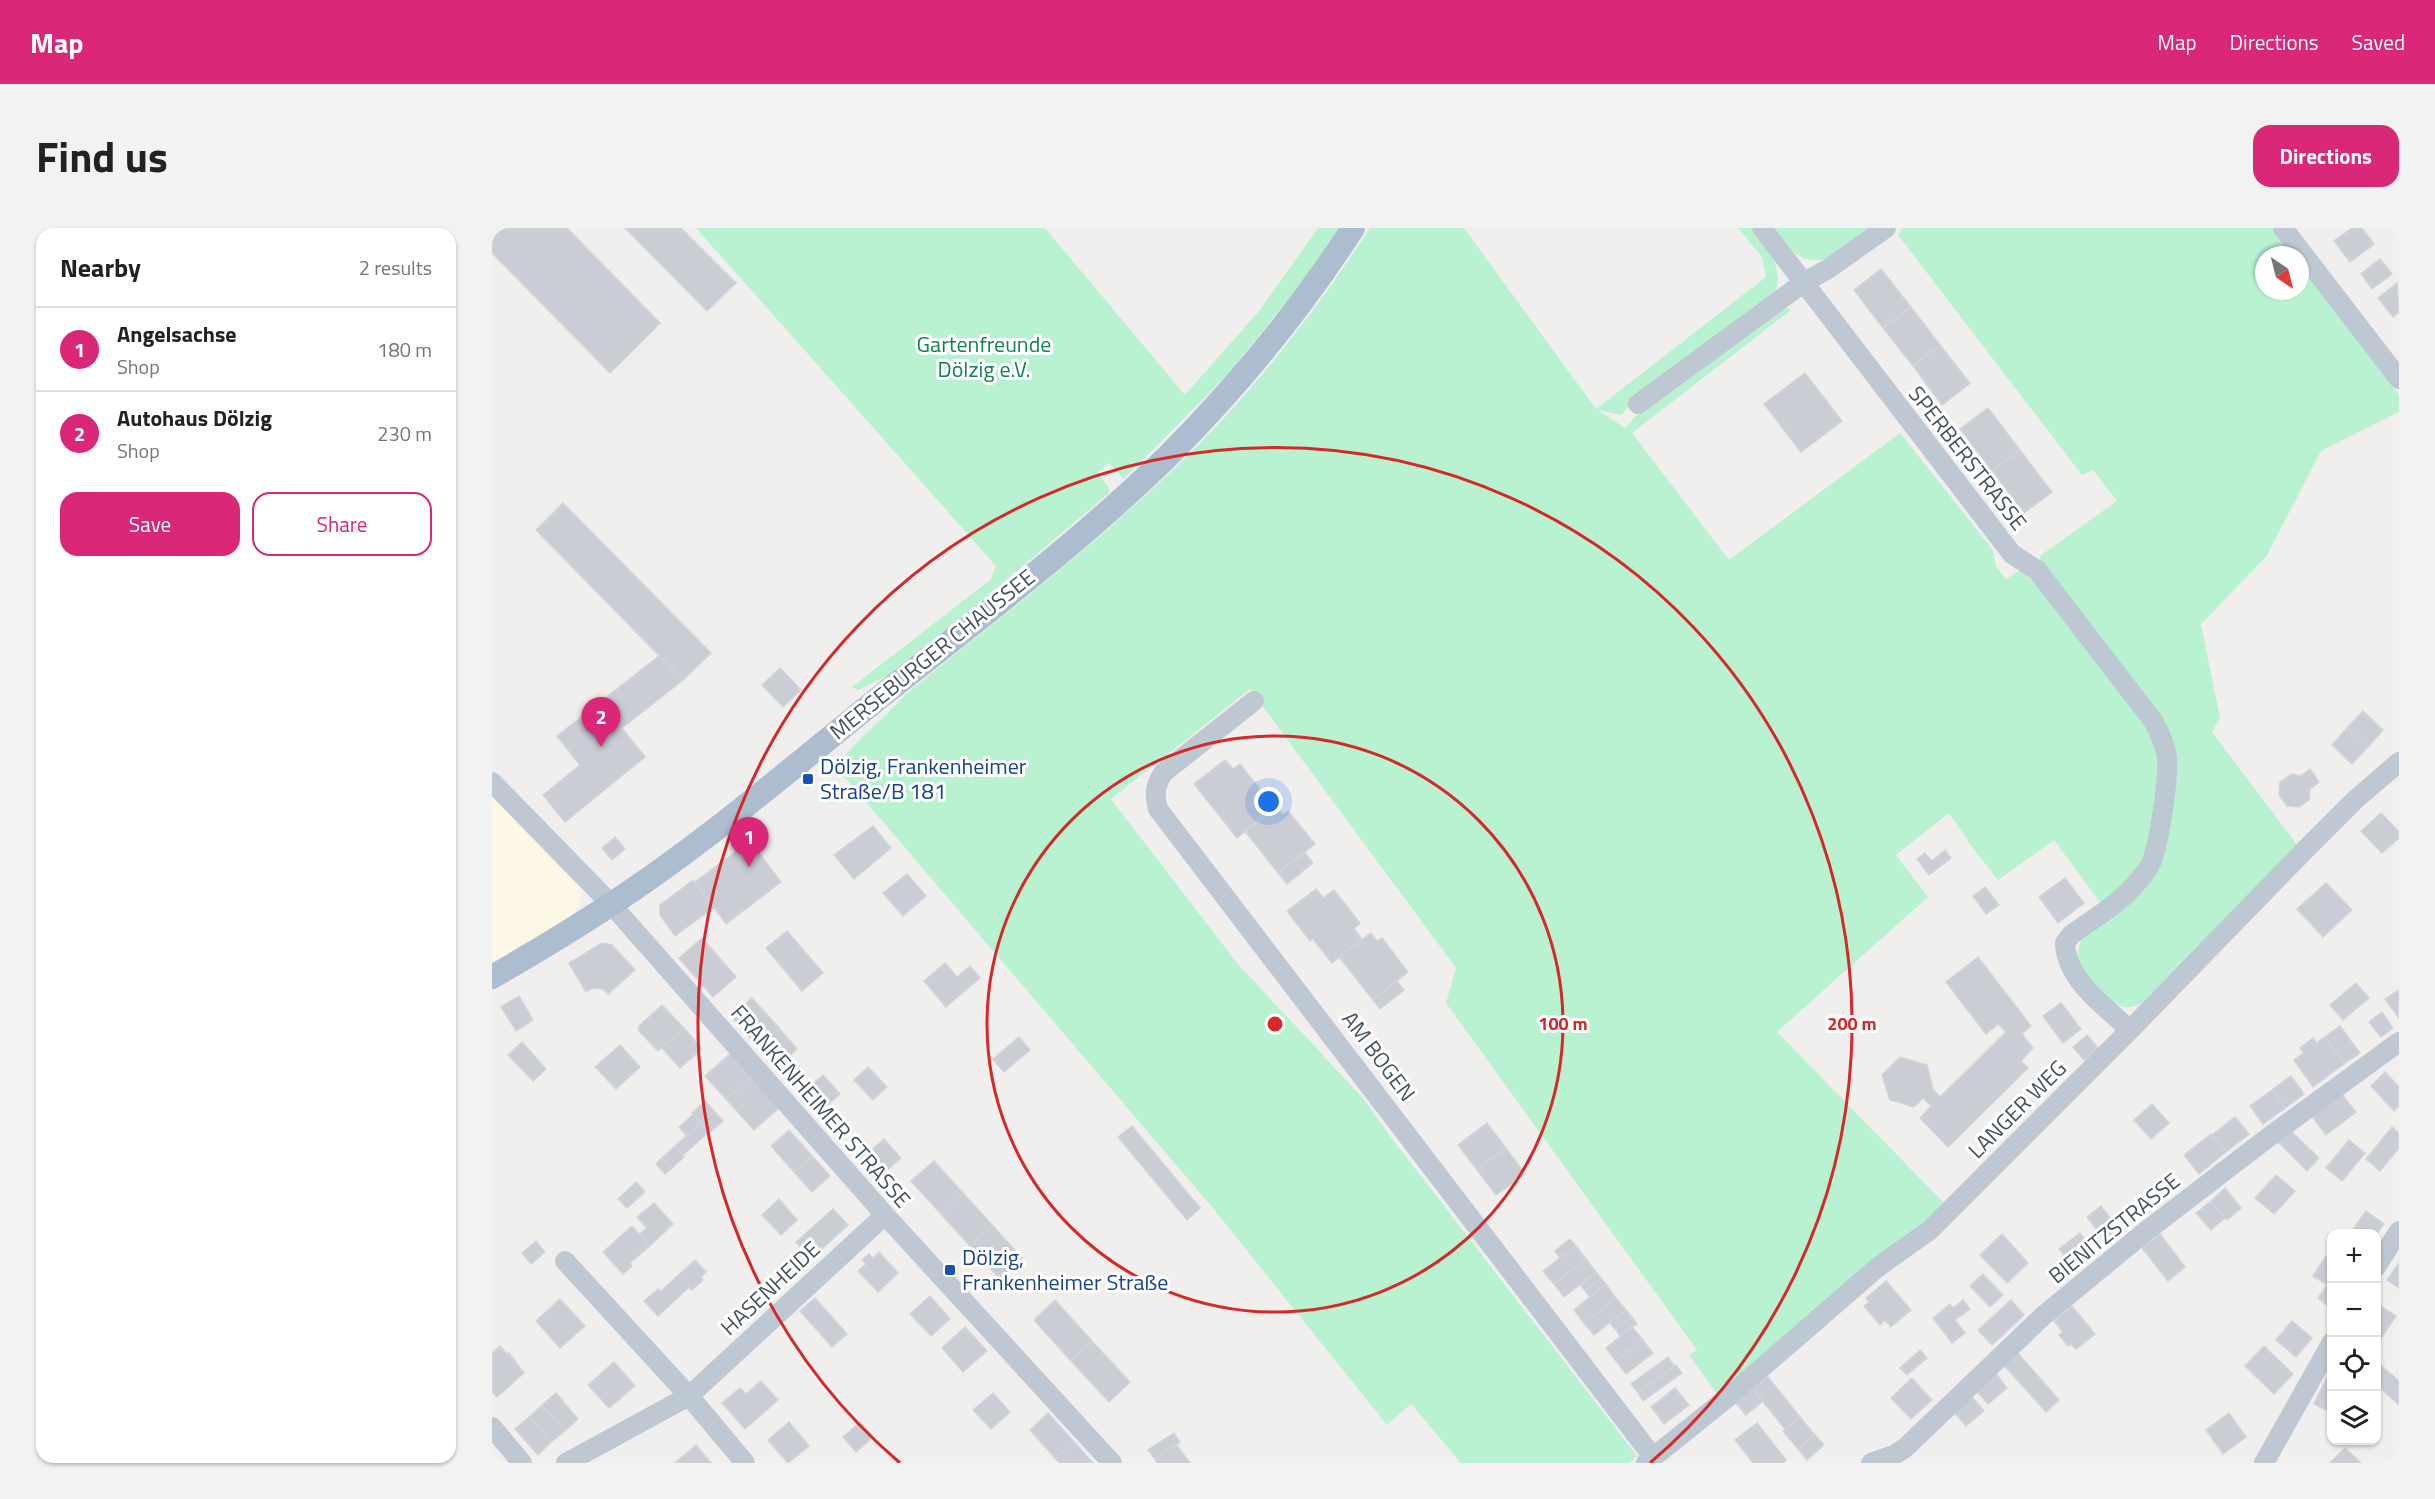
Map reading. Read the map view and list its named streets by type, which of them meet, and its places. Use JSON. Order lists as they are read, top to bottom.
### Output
{
  "streets": {
    "main road": ["MERSEBURGER CHAUSSEE"],
    "street": [
      "SPERBERSTRASSE",
      "AM BOGEN",
      "FRANKENHEIMER STRASSE",
      "LANGER WEG",
      "BIENITZSTRASSE",
      "HASENHEIDE"
    ]
  },
  "crossings": [
    ["SPERBERSTRASSE", "LANGER WEG"],
    ["MERSEBURGER CHAUSSEE", "FRANKENHEIMER STRASSE"],
    ["AM BOGEN", "LANGER WEG"],
    ["FRANKENHEIMER STRASSE", "HASENHEIDE"]
  ],
  "parks": ["Gartenfreunde Dölzig e.V."],
  "places": {
    "transit": ["Dölzig, Frankenheimer Straße/B 181", "Dölzig, Frankenheimer Straße"]
  },
  "north": "bottom right",
  "page": {
    "header": "Map",
    "nav": ["Map", "Directions", "Saved"],
    "title": "Find us",
    "buttons": [
      "Directions",
      ["Save", "Share"]
    ],
    "heading": ["Nearby", "2 results"],
    "list": [
      {
        "mark": "1",
        "name": "Angelsachse",
        "note": "Shop",
        "value": "180 m"
      },
      {
        "mark": "2",
        "name": "Autohaus Dölzig",
        "note": "Shop",
        "value": "230 m"
      }
    ],
    "pins": ["2", "1"],
    "map_buttons": ["+", "−"]
  },
  "rings": ["100 m", "200 m"]
}
